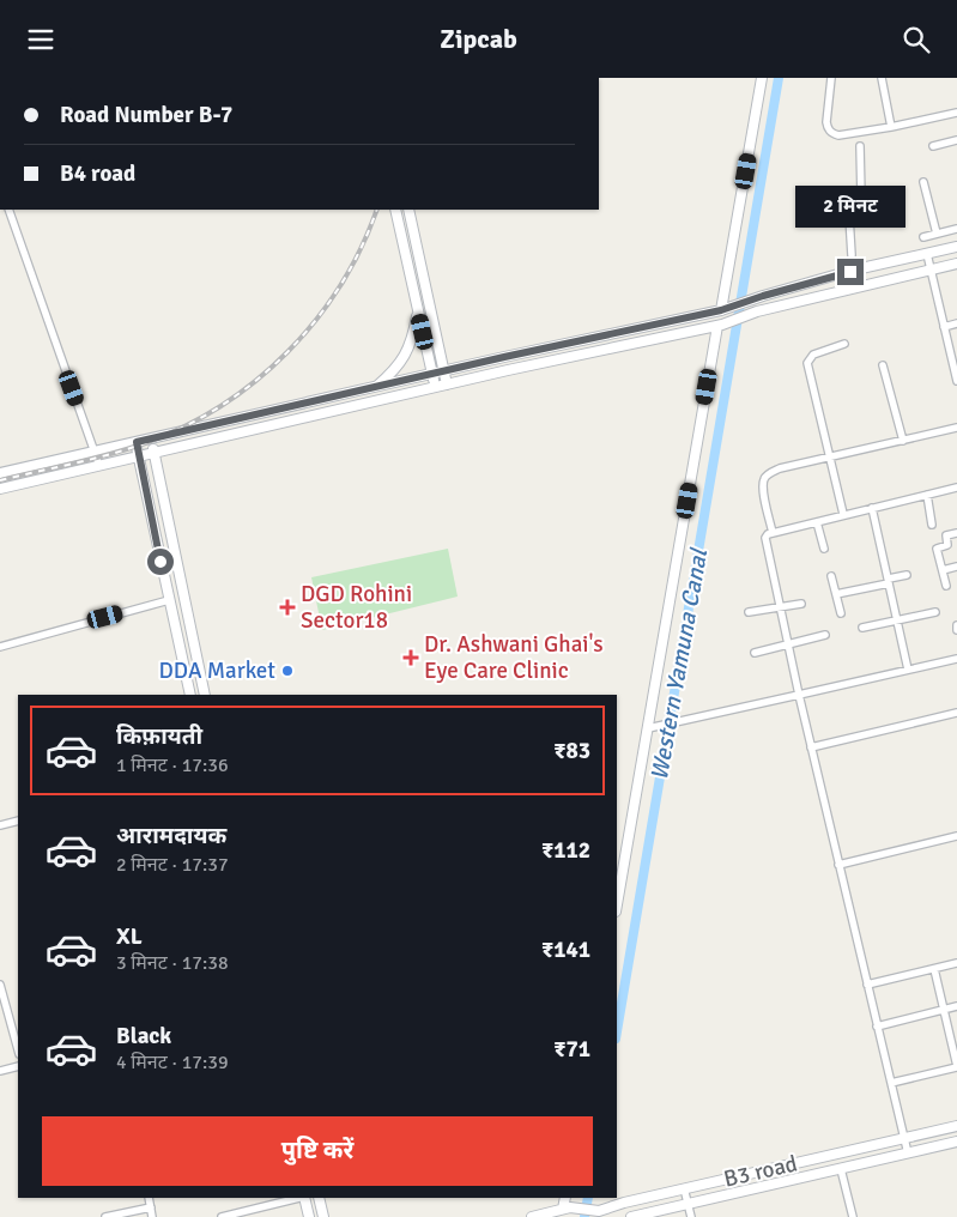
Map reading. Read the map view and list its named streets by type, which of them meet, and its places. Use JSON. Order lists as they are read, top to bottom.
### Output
{
  "streets": {
    "street": ["B3 road"]
  },
  "water": ["Western Yamuna Canal"],
  "places": {
    "health": ["DGD Rohini Sector18", "Dr. Ashwani Ghai's Eye Care Clinic"],
    "other": ["DDA Market"]
  },
  "page": {
    "header": "Zipcab",
    "banner": ["Road Number B-7", "B4 road"],
    "bubble": "2 मिनट",
    "list": [
      {
        "name": "किफ़ायती",
        "note": "1 मिनट · 17:36",
        "value": "₹83"
      },
      {
        "name": "आरामदायक",
        "note": "2 मिनट · 17:37",
        "value": "₹112"
      },
      {
        "name": "XL",
        "note": "3 मिनट · 17:38",
        "value": "₹141"
      },
      {
        "name": "Black",
        "note": "4 मिनट · 17:39",
        "value": "₹71"
      }
    ],
    "buttons": "पुष्टि करें"
  }
}
